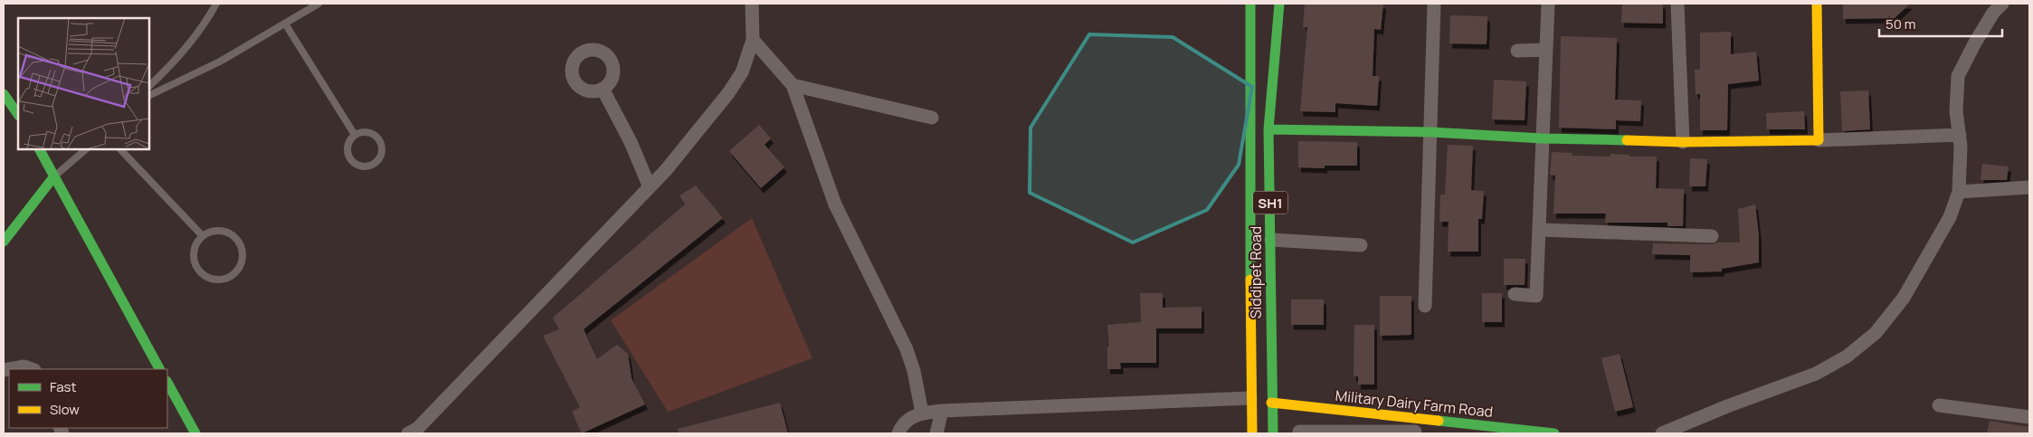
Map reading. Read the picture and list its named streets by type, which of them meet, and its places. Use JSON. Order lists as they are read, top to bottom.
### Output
{
  "streets": {
    "main road": ["SH1", "Siddipet Road", "Military Dairy Farm Road"]
  },
  "crossings": [
    ["Siddipet Road", "Military Dairy Farm Road"]
  ],
  "legend": ["Fast", "Slow"],
  "scale_bar": "50 m"
}
